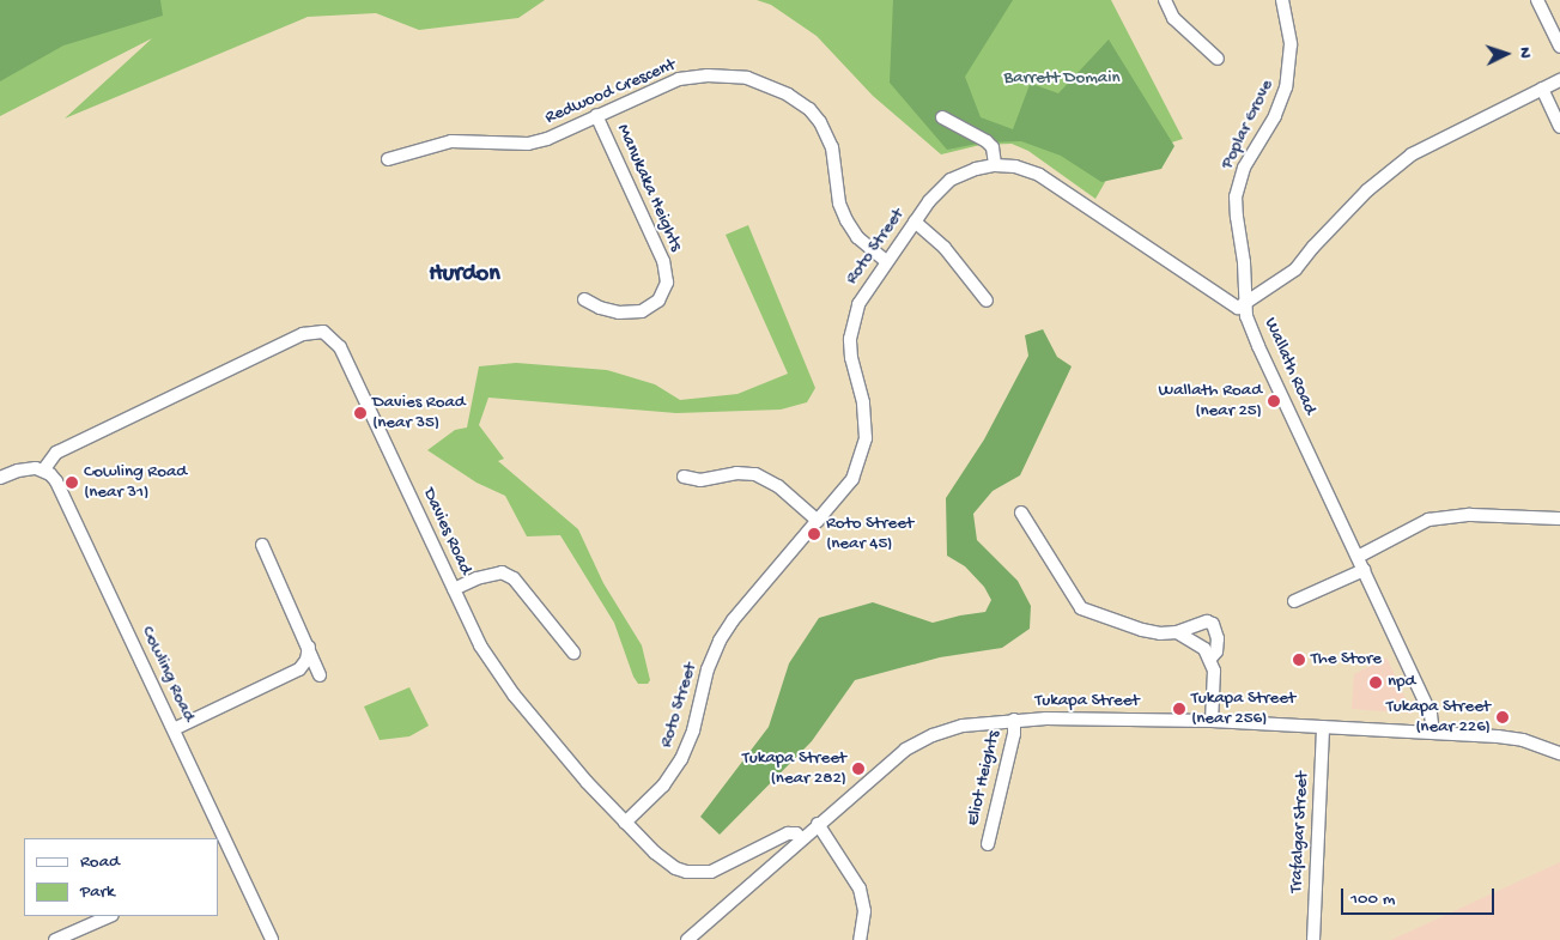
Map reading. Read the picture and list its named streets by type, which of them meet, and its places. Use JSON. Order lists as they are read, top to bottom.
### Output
{
  "streets": {
    "street": [
      "Redwood Crescent",
      "Poplar Grove",
      "Manukaka Heights",
      "Roto Street",
      "Wallath Road",
      "Davies Road",
      "Cowling Road",
      "Tukapa Street",
      "Eliot Heights",
      "Trafalgar Street"
    ]
  },
  "crossings": [
    ["Redwood Crescent", "Manukaka Heights"],
    ["Redwood Crescent", "Roto Street"],
    ["Poplar Grove", "Roto Street"],
    ["Poplar Grove", "Wallath Road"],
    ["Roto Street", "Wallath Road"],
    ["Roto Street", "Davies Road"],
    ["Wallath Road", "Tukapa Street"],
    ["Davies Road", "Cowling Road"],
    ["Davies Road", "Tukapa Street"],
    ["Tukapa Street", "Eliot Heights"],
    ["Tukapa Street", "Trafalgar Street"]
  ],
  "districts": ["Hurdon"],
  "parks": ["Barrett Domain"],
  "places": [
    "Wallath Road (near 25)",
    "Davies Road (near 35)",
    "Cowling Road (near 31)",
    "Roto Street (near 45)",
    "The Store",
    "npd",
    "Tukapa Street (near 256)",
    "Tukapa Street (near 226)",
    "Tukapa Street (near 282)"
  ],
  "legend": ["Road", "Park"],
  "scale_bar": "100 m",
  "north": "right"
}
